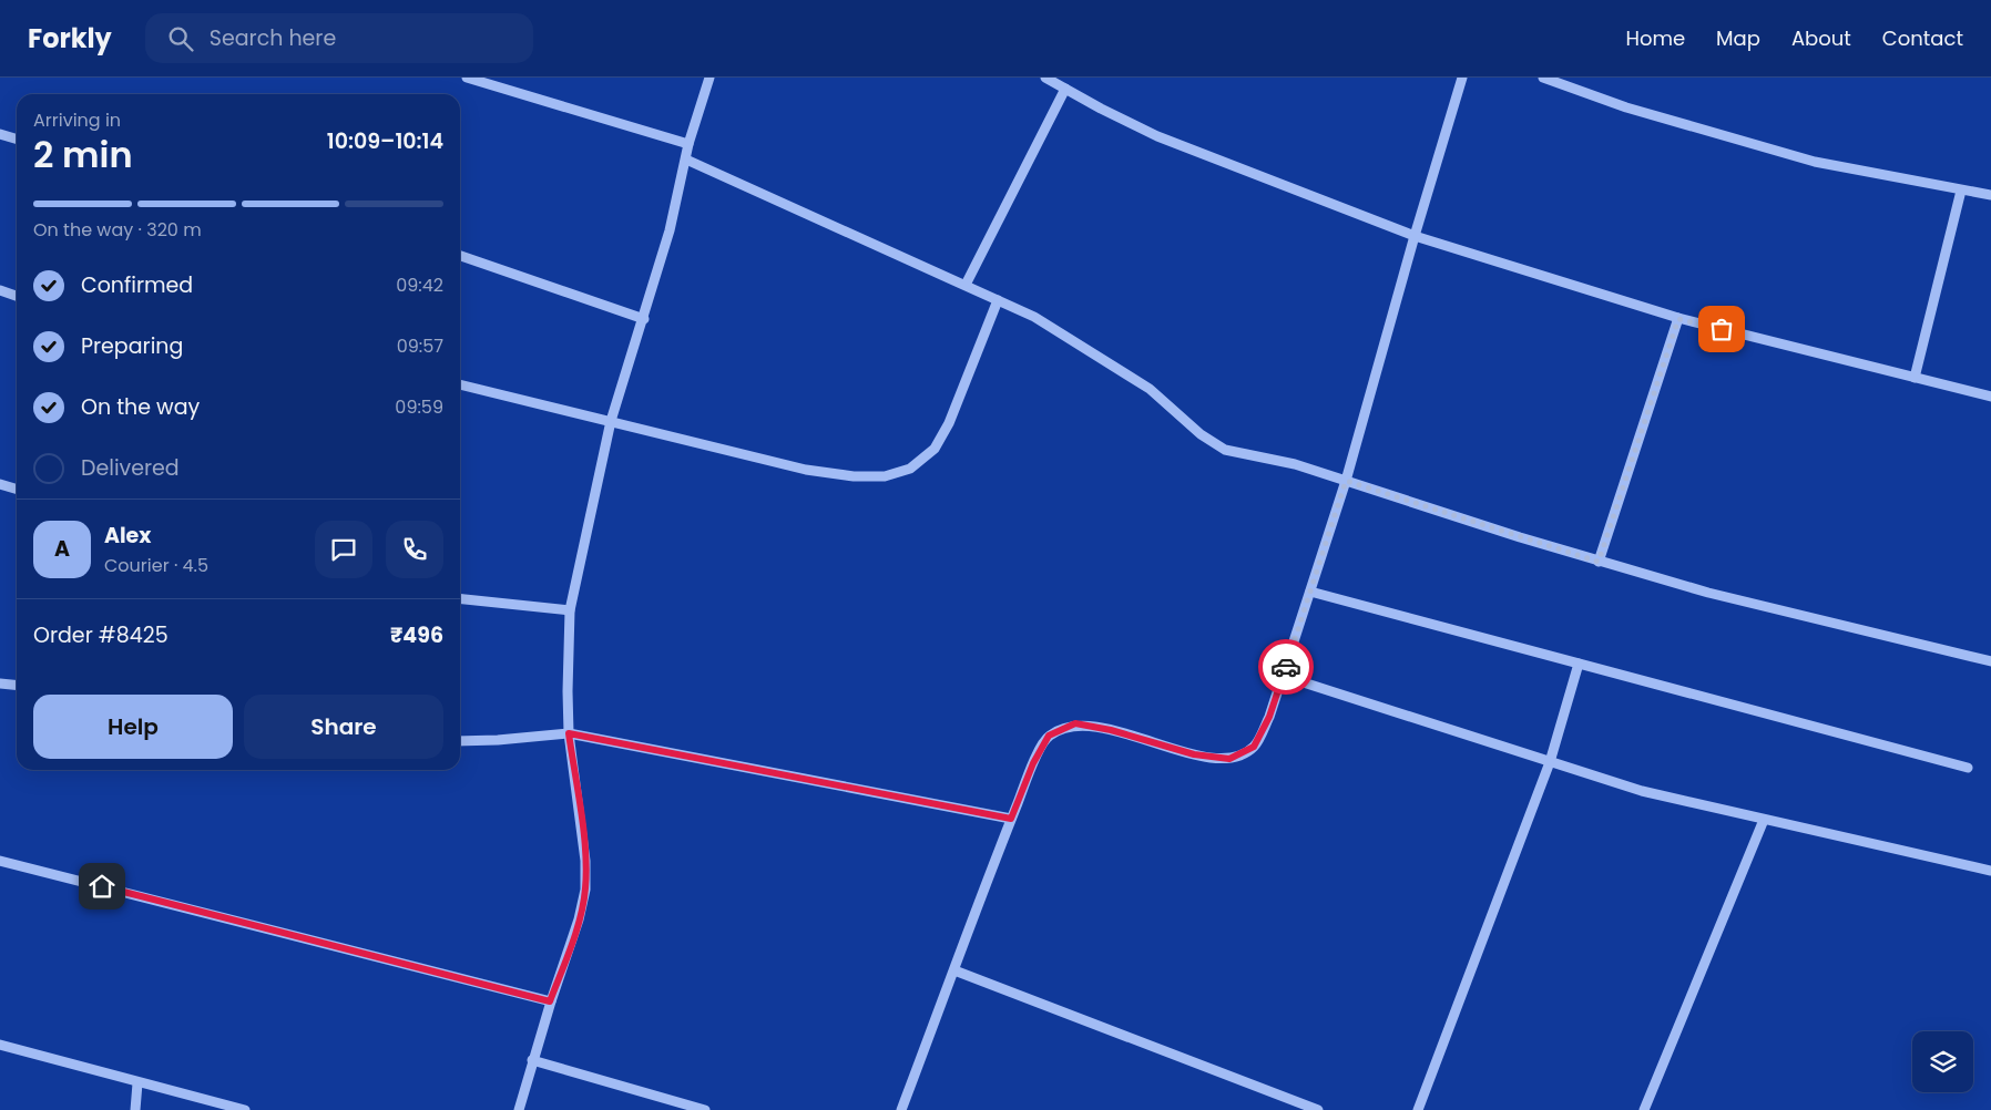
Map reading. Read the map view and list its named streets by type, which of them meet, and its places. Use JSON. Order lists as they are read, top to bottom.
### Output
{
  "page": {
    "header": "Forkly",
    "search": "Search here",
    "nav": [
      "Home",
      "Map",
      "About",
      "Contact"
    ],
    "heading": ["2 min", "Arriving in", "10:09–10:14"],
    "panel": [
      "Alex",
      "Courier · 4.5",
      "Order #8425",
      "₹496"
    ],
    "bar": "On the way · 320 m",
    "list": [
      ["Confirmed", "09:42"],
      ["Preparing", "09:57"],
      ["On the way", "09:59"],
      "Delivered"
    ],
    "round": "A",
    "buttons": ["Help", "Share"]
  }
}
